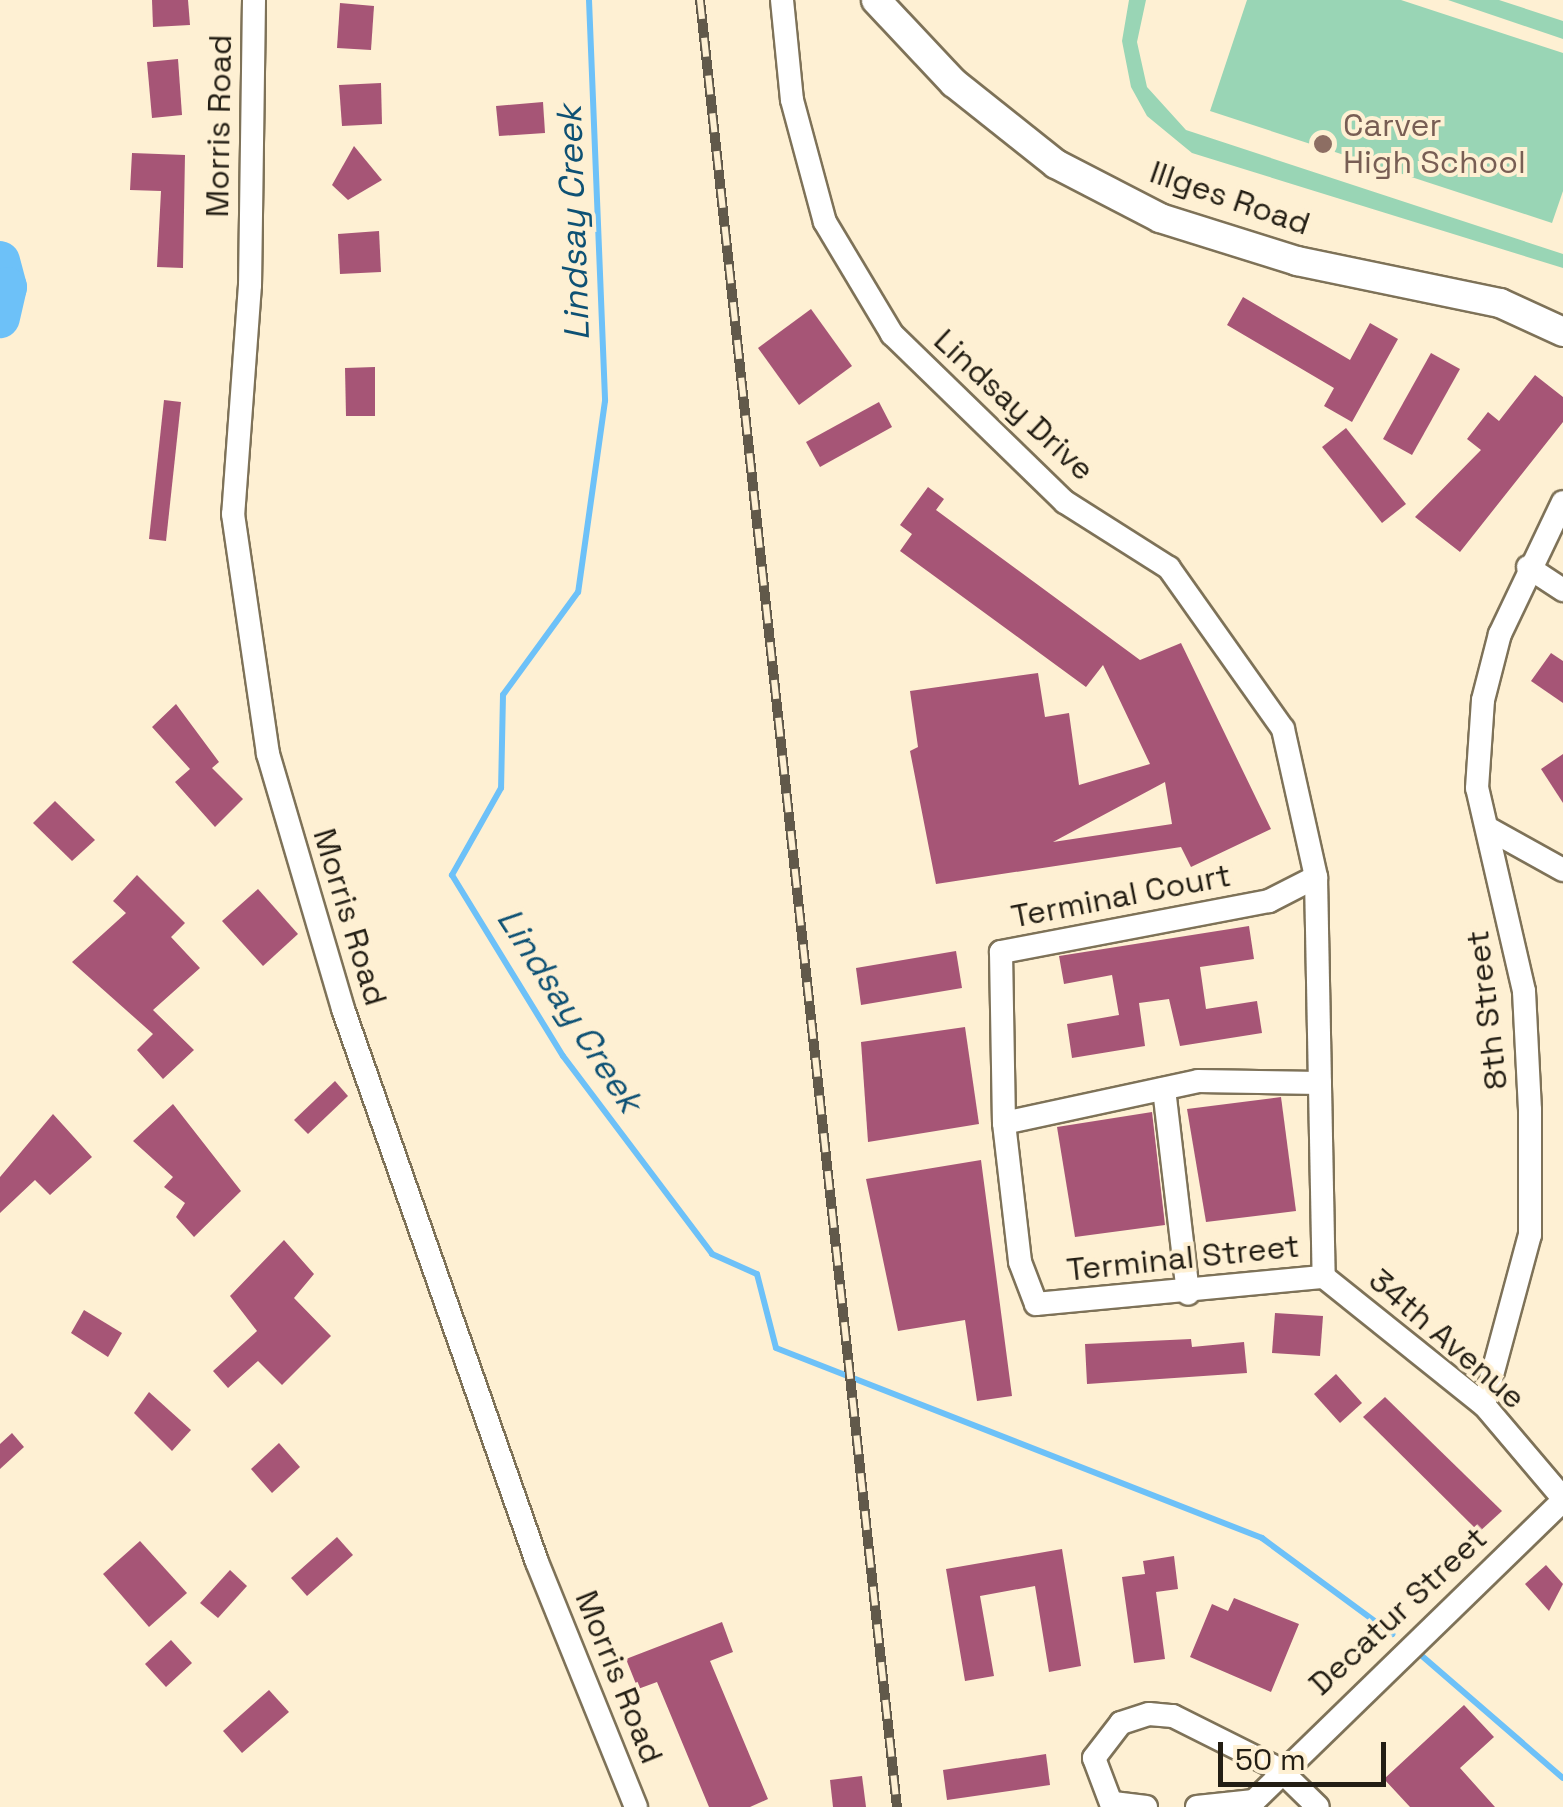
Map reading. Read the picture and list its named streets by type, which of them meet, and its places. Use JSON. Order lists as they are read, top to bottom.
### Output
{
  "streets": {
    "street": [
      "Morris Road",
      "Illges Road",
      "Lindsay Drive",
      "Terminal Court",
      "8th Street",
      "Terminal Street",
      "34th Avenue",
      "Decatur Street"
    ]
  },
  "crossings": [
    ["Lindsay Drive", "Terminal Court"],
    ["Lindsay Drive", "Terminal Street"],
    ["Lindsay Drive", "34th Avenue"],
    ["Terminal Court", "Terminal Street"],
    ["8th Street", "34th Avenue"],
    ["Terminal Street", "34th Avenue"],
    ["34th Avenue", "Decatur Street"]
  ],
  "water": ["Lindsay Creek"],
  "places": ["Carver High School"],
  "scale_bar": "50 m"
}
